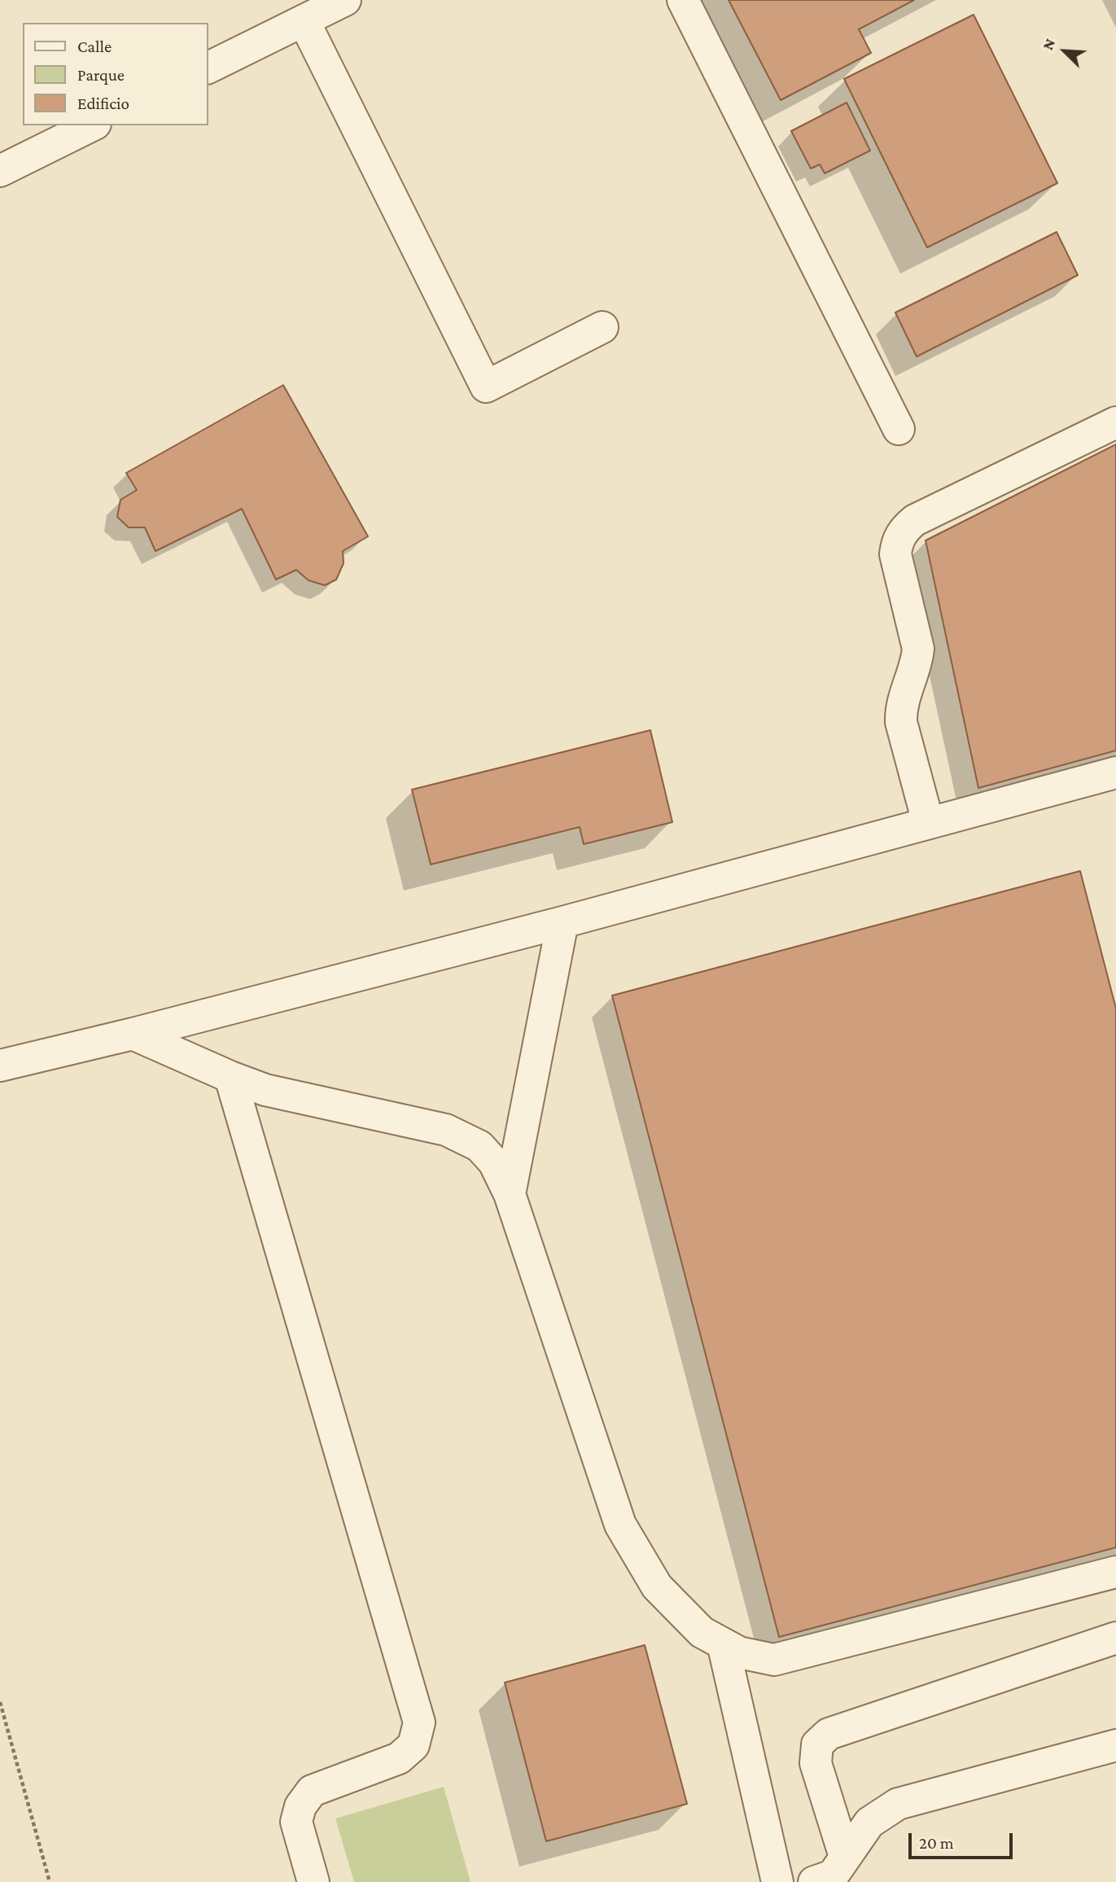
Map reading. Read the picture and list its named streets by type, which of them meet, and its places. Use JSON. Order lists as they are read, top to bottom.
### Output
{
  "legend": ["Calle", "Parque", "Edificio"],
  "scale_bar": "20 m",
  "north": "top left"
}
